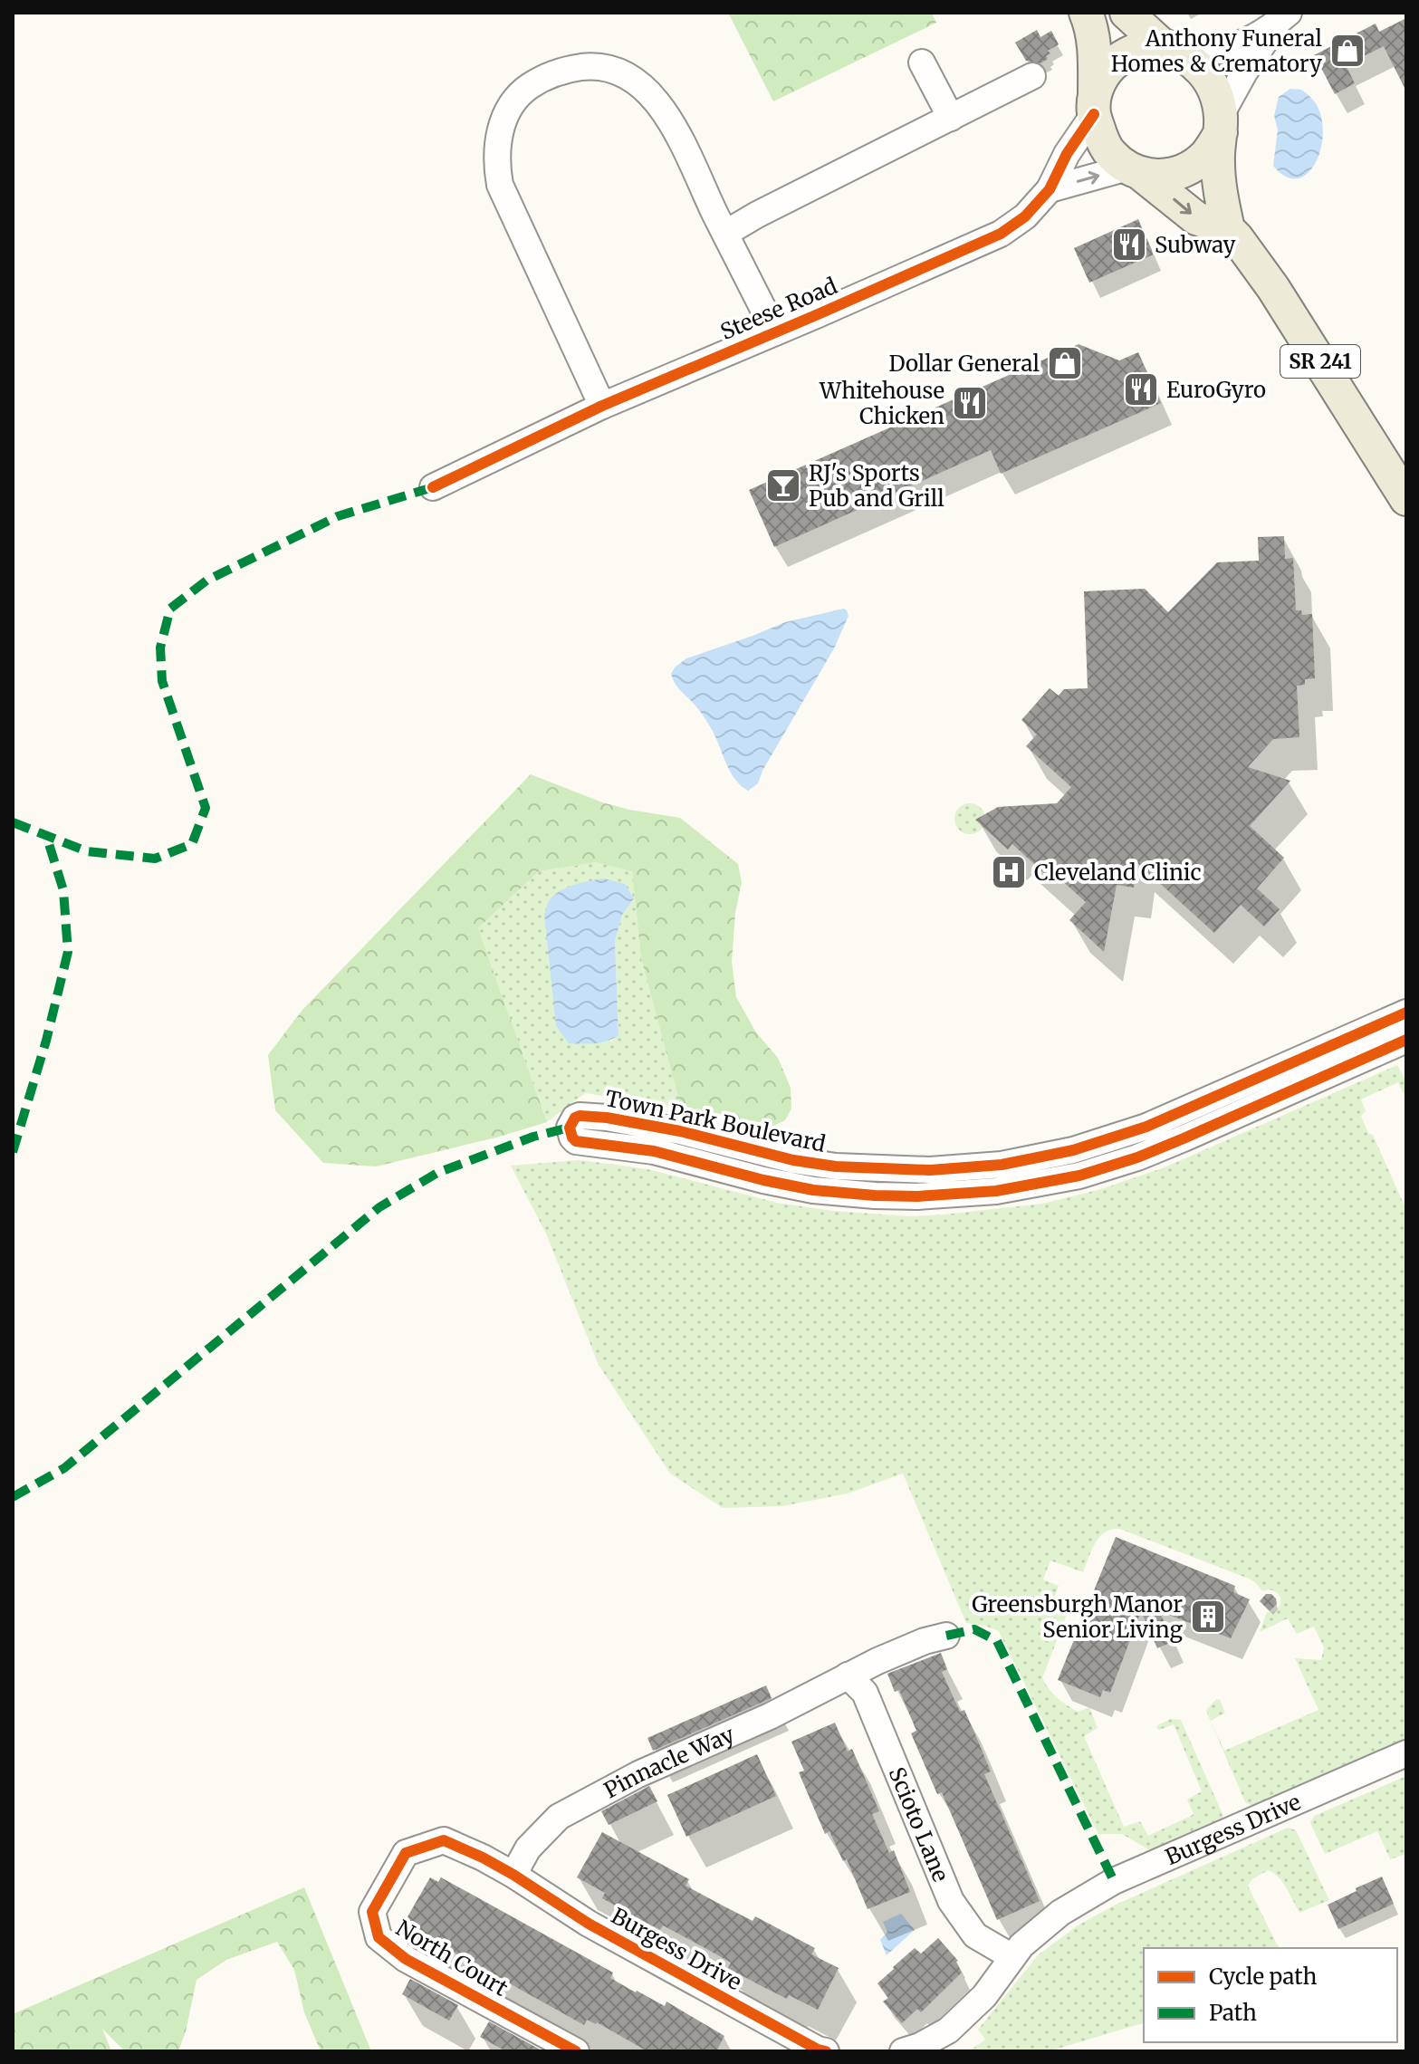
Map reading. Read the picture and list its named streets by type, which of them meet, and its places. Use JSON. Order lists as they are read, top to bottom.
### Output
{
  "streets": {
    "main road": ["SR 241"],
    "street": [
      "Steese Road",
      "Town Park Boulevard",
      "Pinnacle Way",
      "Scioto Lane",
      "Burgess Drive",
      "North Court"
    ]
  },
  "crossings": [
    ["Steese Road", "SR 241"],
    ["Pinnacle Way", "Scioto Lane"],
    ["Pinnacle Way", "Burgess Drive"],
    ["Pinnacle Way", "North Court"],
    ["Scioto Lane", "Burgess Drive"],
    ["Burgess Drive", "North Court"]
  ],
  "places": {
    "shop": ["Anthony Funeral Homes & Crematory", "Dollar General"],
    "restaurant": ["Subway", "EuroGyro", "Whitehouse Chicken"],
    "bar": ["RJ's Sports Pub and Grill"],
    "hospital": ["Cleveland Clinic"],
    "building": ["Greensburgh Manor Senior Living"]
  },
  "legend": ["Cycle path", "Path"]
}
